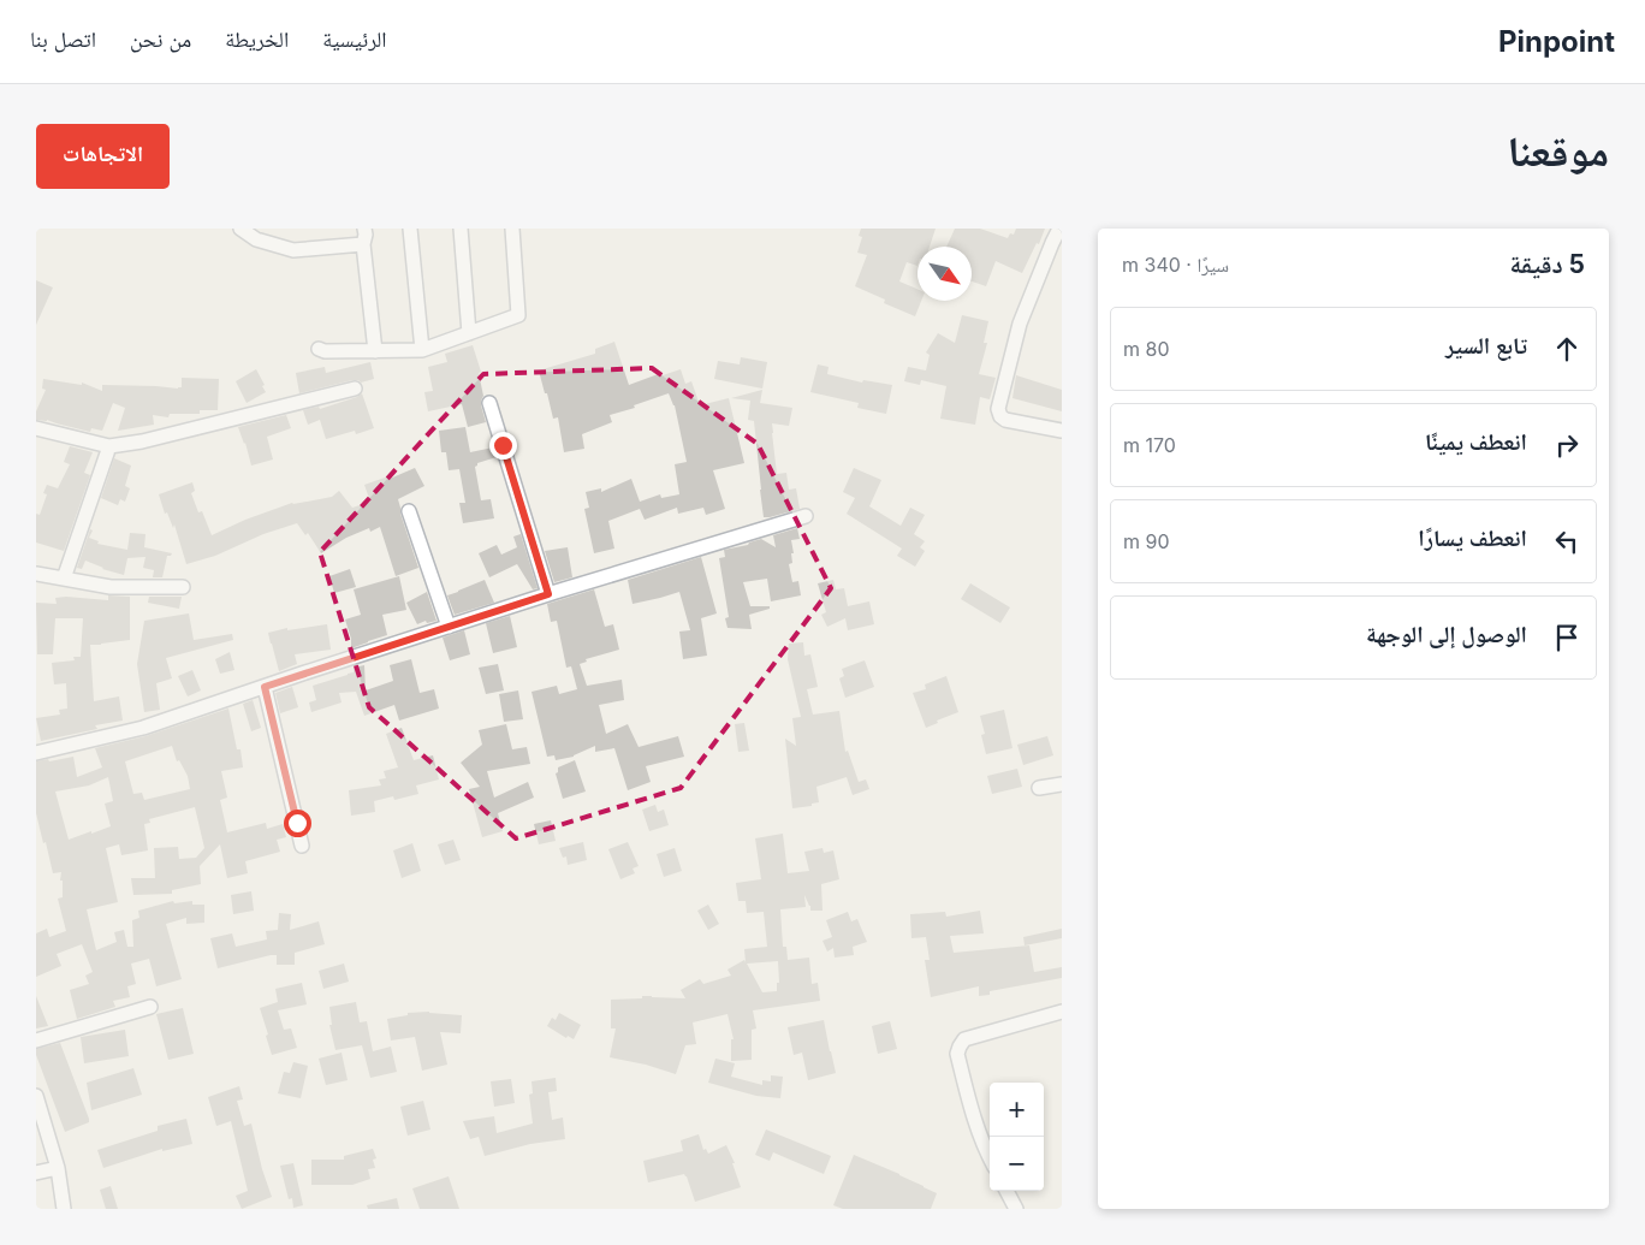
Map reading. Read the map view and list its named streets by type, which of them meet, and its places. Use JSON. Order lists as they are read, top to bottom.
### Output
{
  "north": "bottom right",
  "page": {
    "header": "Pinpoint",
    "nav": [
      "الرئيسية",
      "الخريطة",
      "من نحن",
      "اتصل بنا"
    ],
    "title": "موقعنا",
    "buttons": "الاتجاهات",
    "heading": ["5 دقيقة", "سيرًا · 340 m"],
    "list": [
      ["تابع السير", "80 m"],
      ["انعطف يمينًا", "170 m"],
      ["انعطف يسارًا", "90 m"],
      "الوصول إلى الوجهة"
    ],
    "map_buttons": ["+", "−"]
  }
}
